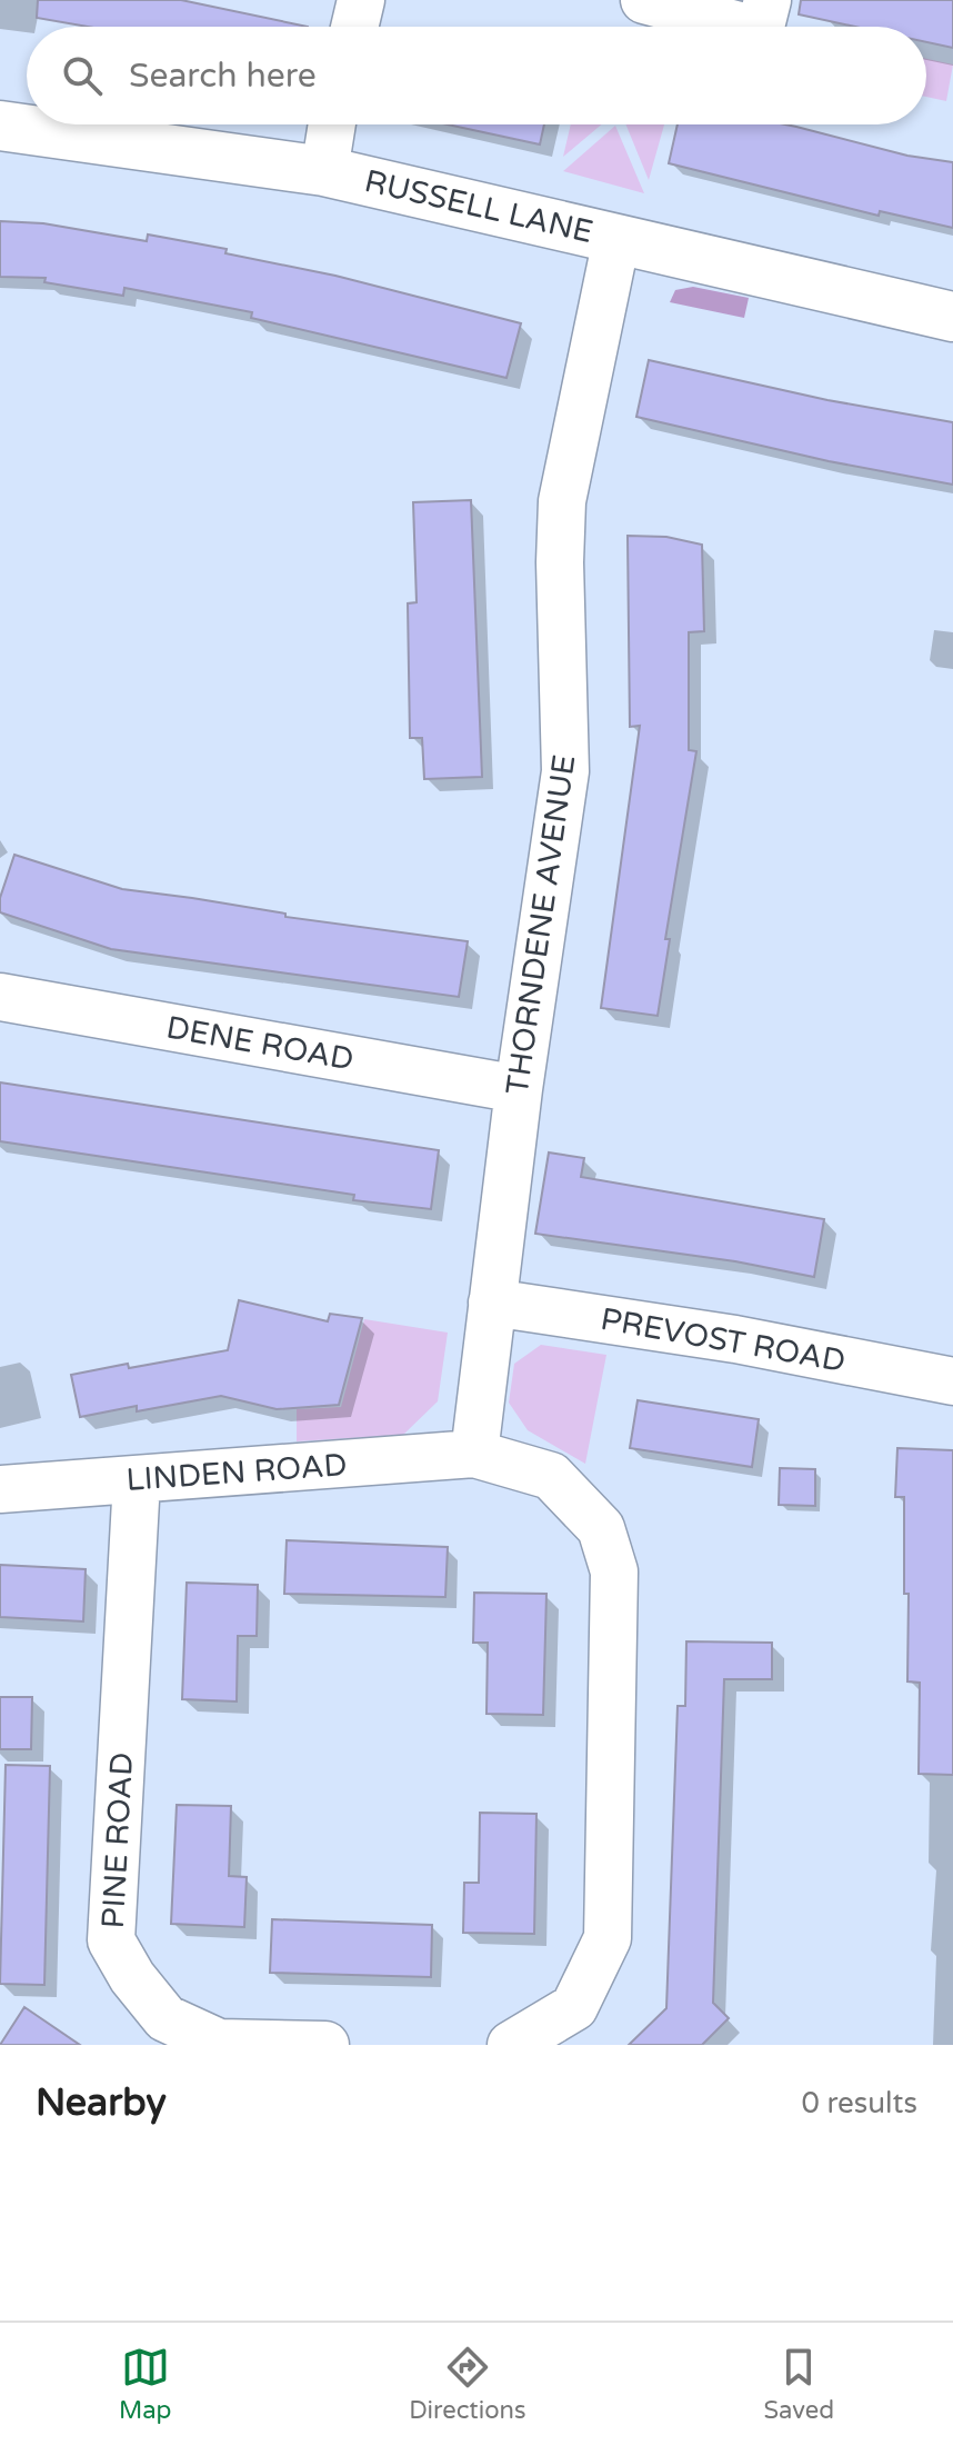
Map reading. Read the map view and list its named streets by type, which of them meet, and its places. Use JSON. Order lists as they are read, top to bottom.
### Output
{
  "streets": {
    "main road": ["RUSSELL LANE"],
    "street": [
      "THORNDENE AVENUE",
      "DENE ROAD",
      "PREVOST ROAD",
      "LINDEN ROAD",
      "PINE ROAD"
    ]
  },
  "crossings": [
    ["RUSSELL LANE", "THORNDENE AVENUE"],
    ["THORNDENE AVENUE", "DENE ROAD"],
    ["THORNDENE AVENUE", "PREVOST ROAD"],
    ["THORNDENE AVENUE", "LINDEN ROAD"],
    ["LINDEN ROAD", "PINE ROAD"]
  ],
  "page": {
    "search": "Search here",
    "heading": ["Nearby", "0 results"],
    "nav": ["Map", "Directions", "Saved"]
  }
}
